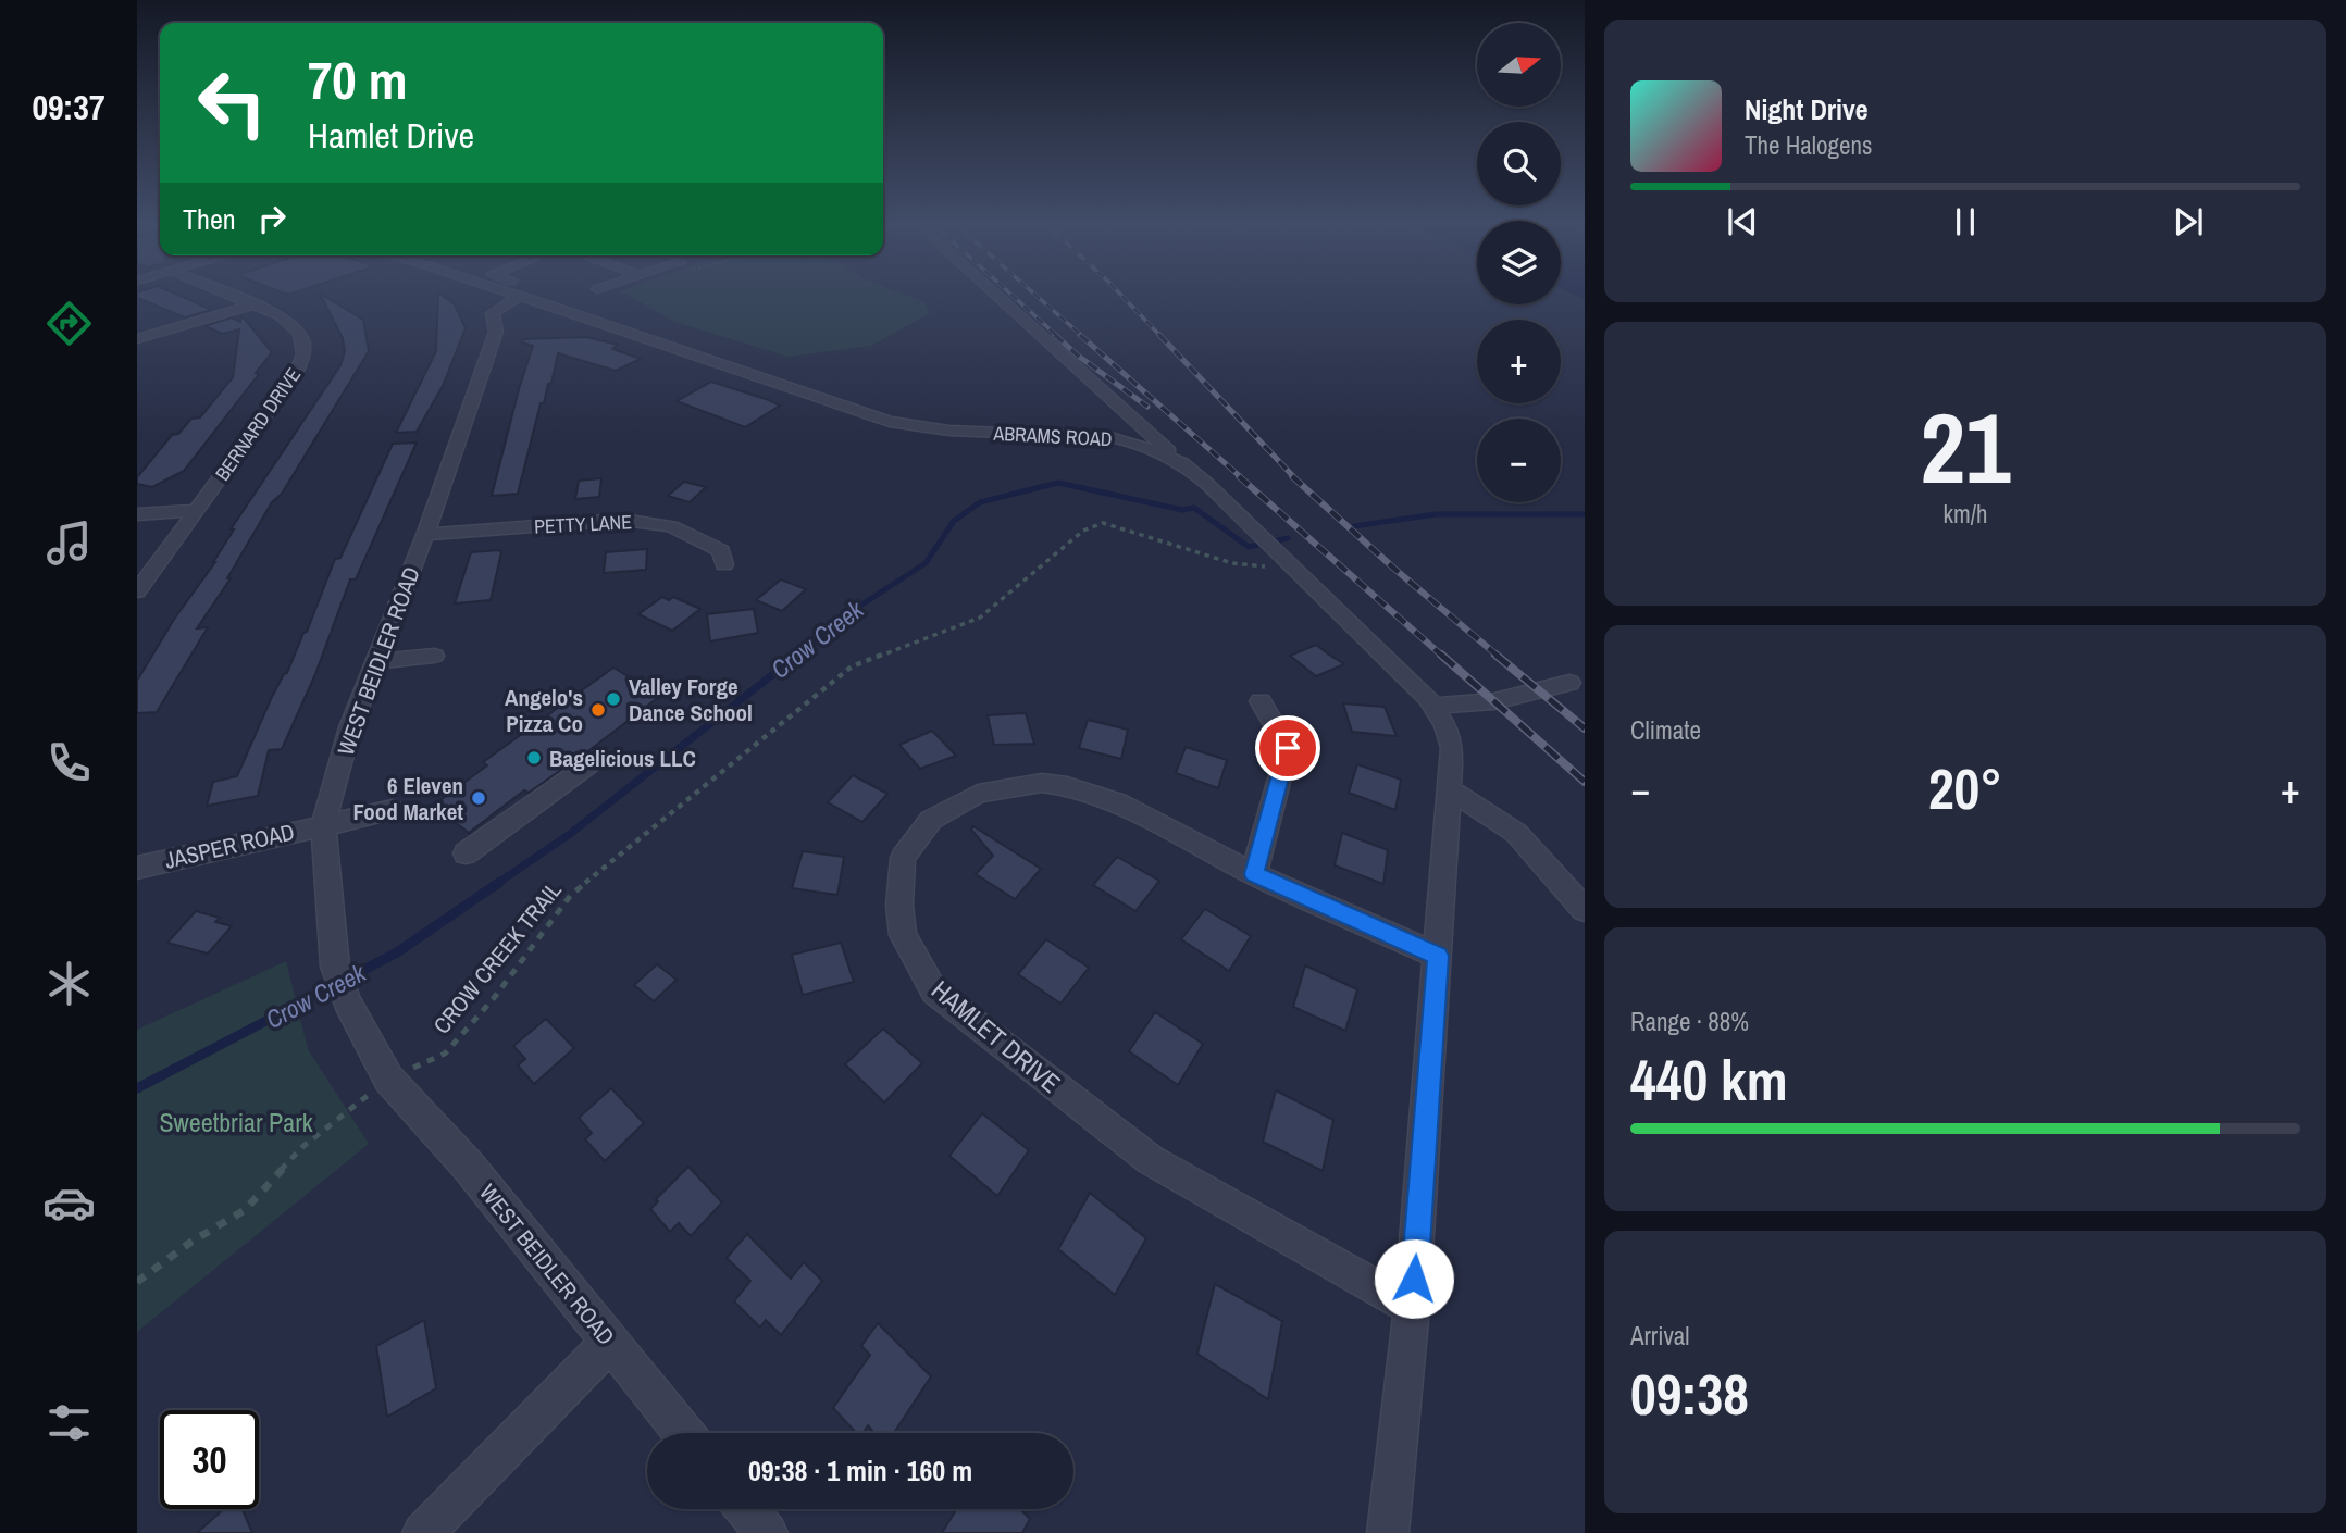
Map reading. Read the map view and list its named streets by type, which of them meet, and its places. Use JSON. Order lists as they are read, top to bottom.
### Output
{
  "streets": {
    "street": [
      "BERNARD DRIVE",
      "ABRAMS ROAD",
      "PETTY LANE",
      "WEST BEIDLER ROAD",
      "JASPER ROAD",
      "HAMLET DRIVE"
    ],
    "path": ["CROW CREEK TRAIL"]
  },
  "crossings": [
    ["ABRAMS ROAD", "WEST BEIDLER ROAD"],
    ["ABRAMS ROAD", "CROW CREEK TRAIL"],
    ["ABRAMS ROAD", "HAMLET DRIVE"],
    ["PETTY LANE", "WEST BEIDLER ROAD"],
    ["WEST BEIDLER ROAD", "JASPER ROAD"],
    ["WEST BEIDLER ROAD", "CROW CREEK TRAIL"]
  ],
  "water": ["Crow Creek"],
  "parks": ["Sweetbriar Park"],
  "places": [
    "Valley Forge Dance School",
    "Angelo's Pizza Co",
    "Bagelicious LLC",
    "6 Eleven Food Market"
  ],
  "north": "right",
  "page": {
    "tabs": "09:37",
    "map_buttons": ["+", "−"],
    "turn": ["70 m", "Hamlet Drive"],
    "song": ["Night Drive", "The Halogens"],
    "then": "Then",
    "tile": [
      ["21", "km/h"],
      "Climate",
      ["Range · 88%", "440 km"],
      ["Arrival", "09:38"]
    ],
    "heat": ["−", "20°", "+"],
    "limit": "30",
    "trip": "09:38 · 1 min · 160 m"
  }
}
